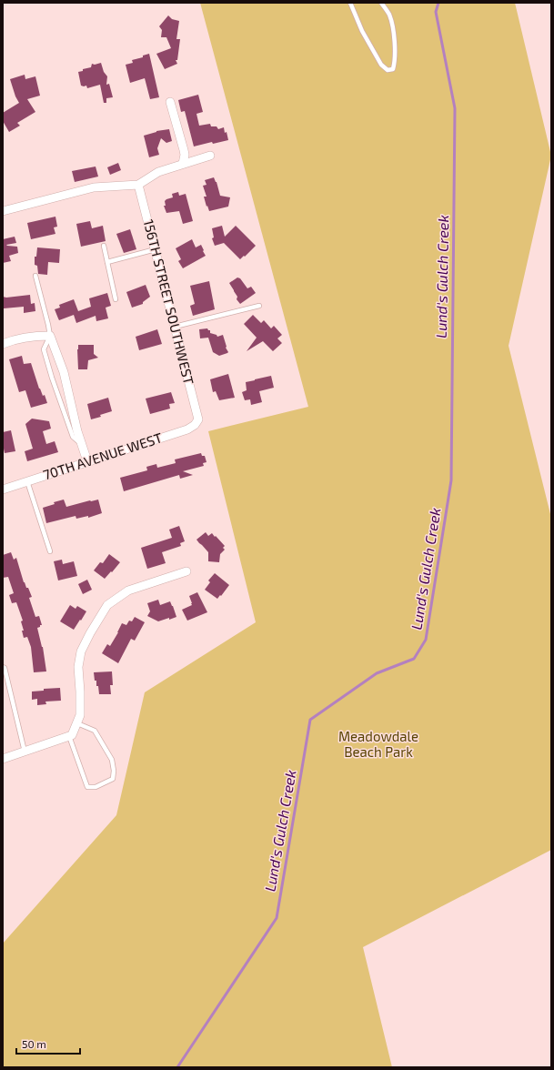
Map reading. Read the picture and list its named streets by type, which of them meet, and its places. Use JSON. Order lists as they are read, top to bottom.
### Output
{
  "streets": {
    "street": ["156TH STREET SOUTHWEST", "70TH AVENUE WEST"]
  },
  "crossings": [
    ["156TH STREET SOUTHWEST", "70TH AVENUE WEST"]
  ],
  "water": ["Lund's Gulch Creek"],
  "parks": ["Meadowdale Beach Park"],
  "scale_bar": "50 m"
}
